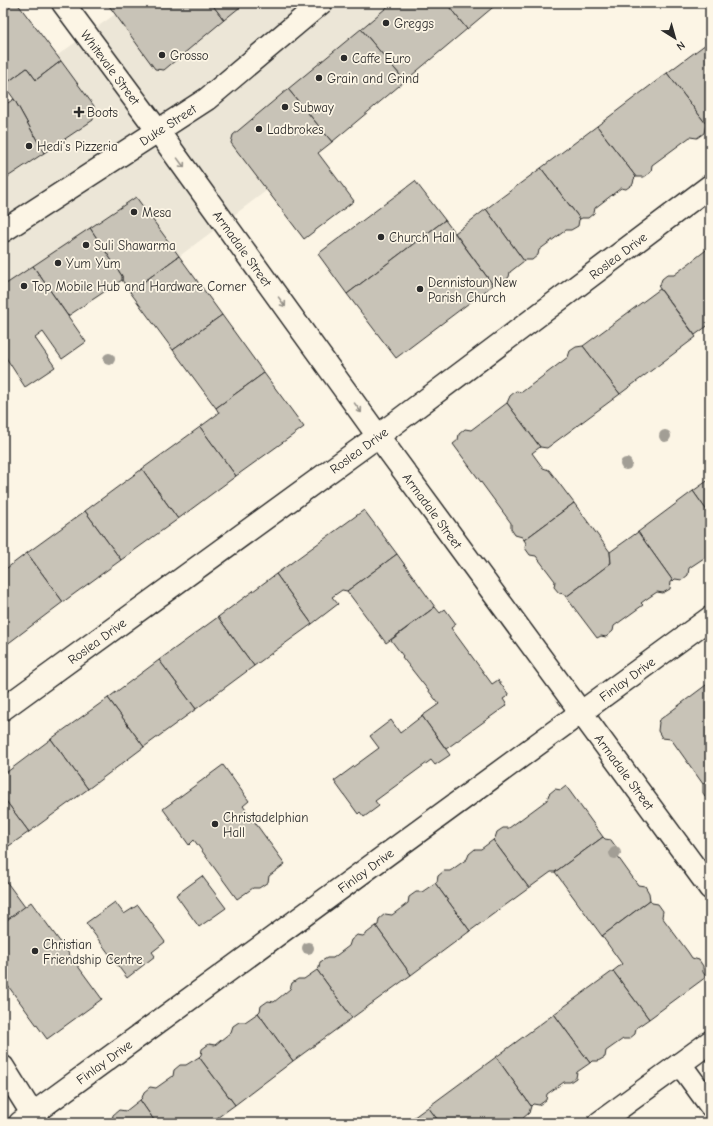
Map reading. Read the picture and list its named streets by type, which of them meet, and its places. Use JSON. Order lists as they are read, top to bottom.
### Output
{
  "streets": {
    "street": [
      "Whitevale Street",
      "Duke Street",
      "Armadale Street",
      "Roslea Drive",
      "Finlay Drive"
    ]
  },
  "crossings": [
    ["Whitevale Street", "Duke Street"],
    ["Whitevale Street", "Armadale Street"],
    ["Duke Street", "Armadale Street"],
    ["Armadale Street", "Roslea Drive"],
    ["Armadale Street", "Finlay Drive"]
  ],
  "one_way": ["Armadale Street"],
  "places": {
    "other": [
      "Greggs",
      "Grosso",
      "Caffe Euro",
      "Grain and Grind",
      "Subway",
      "Ladbrokes",
      "Hedi's Pizzeria",
      "Mesa",
      "Church Hall",
      "Suli Shawarma",
      "Yum Yum",
      "Top Mobile Hub and Hardware Corner",
      "Dennistoun New Parish Church",
      "Christadelphian Hall",
      "Christian Friendship Centre"
    ],
    "health": ["Boots"]
  },
  "north": "bottom right"
}
